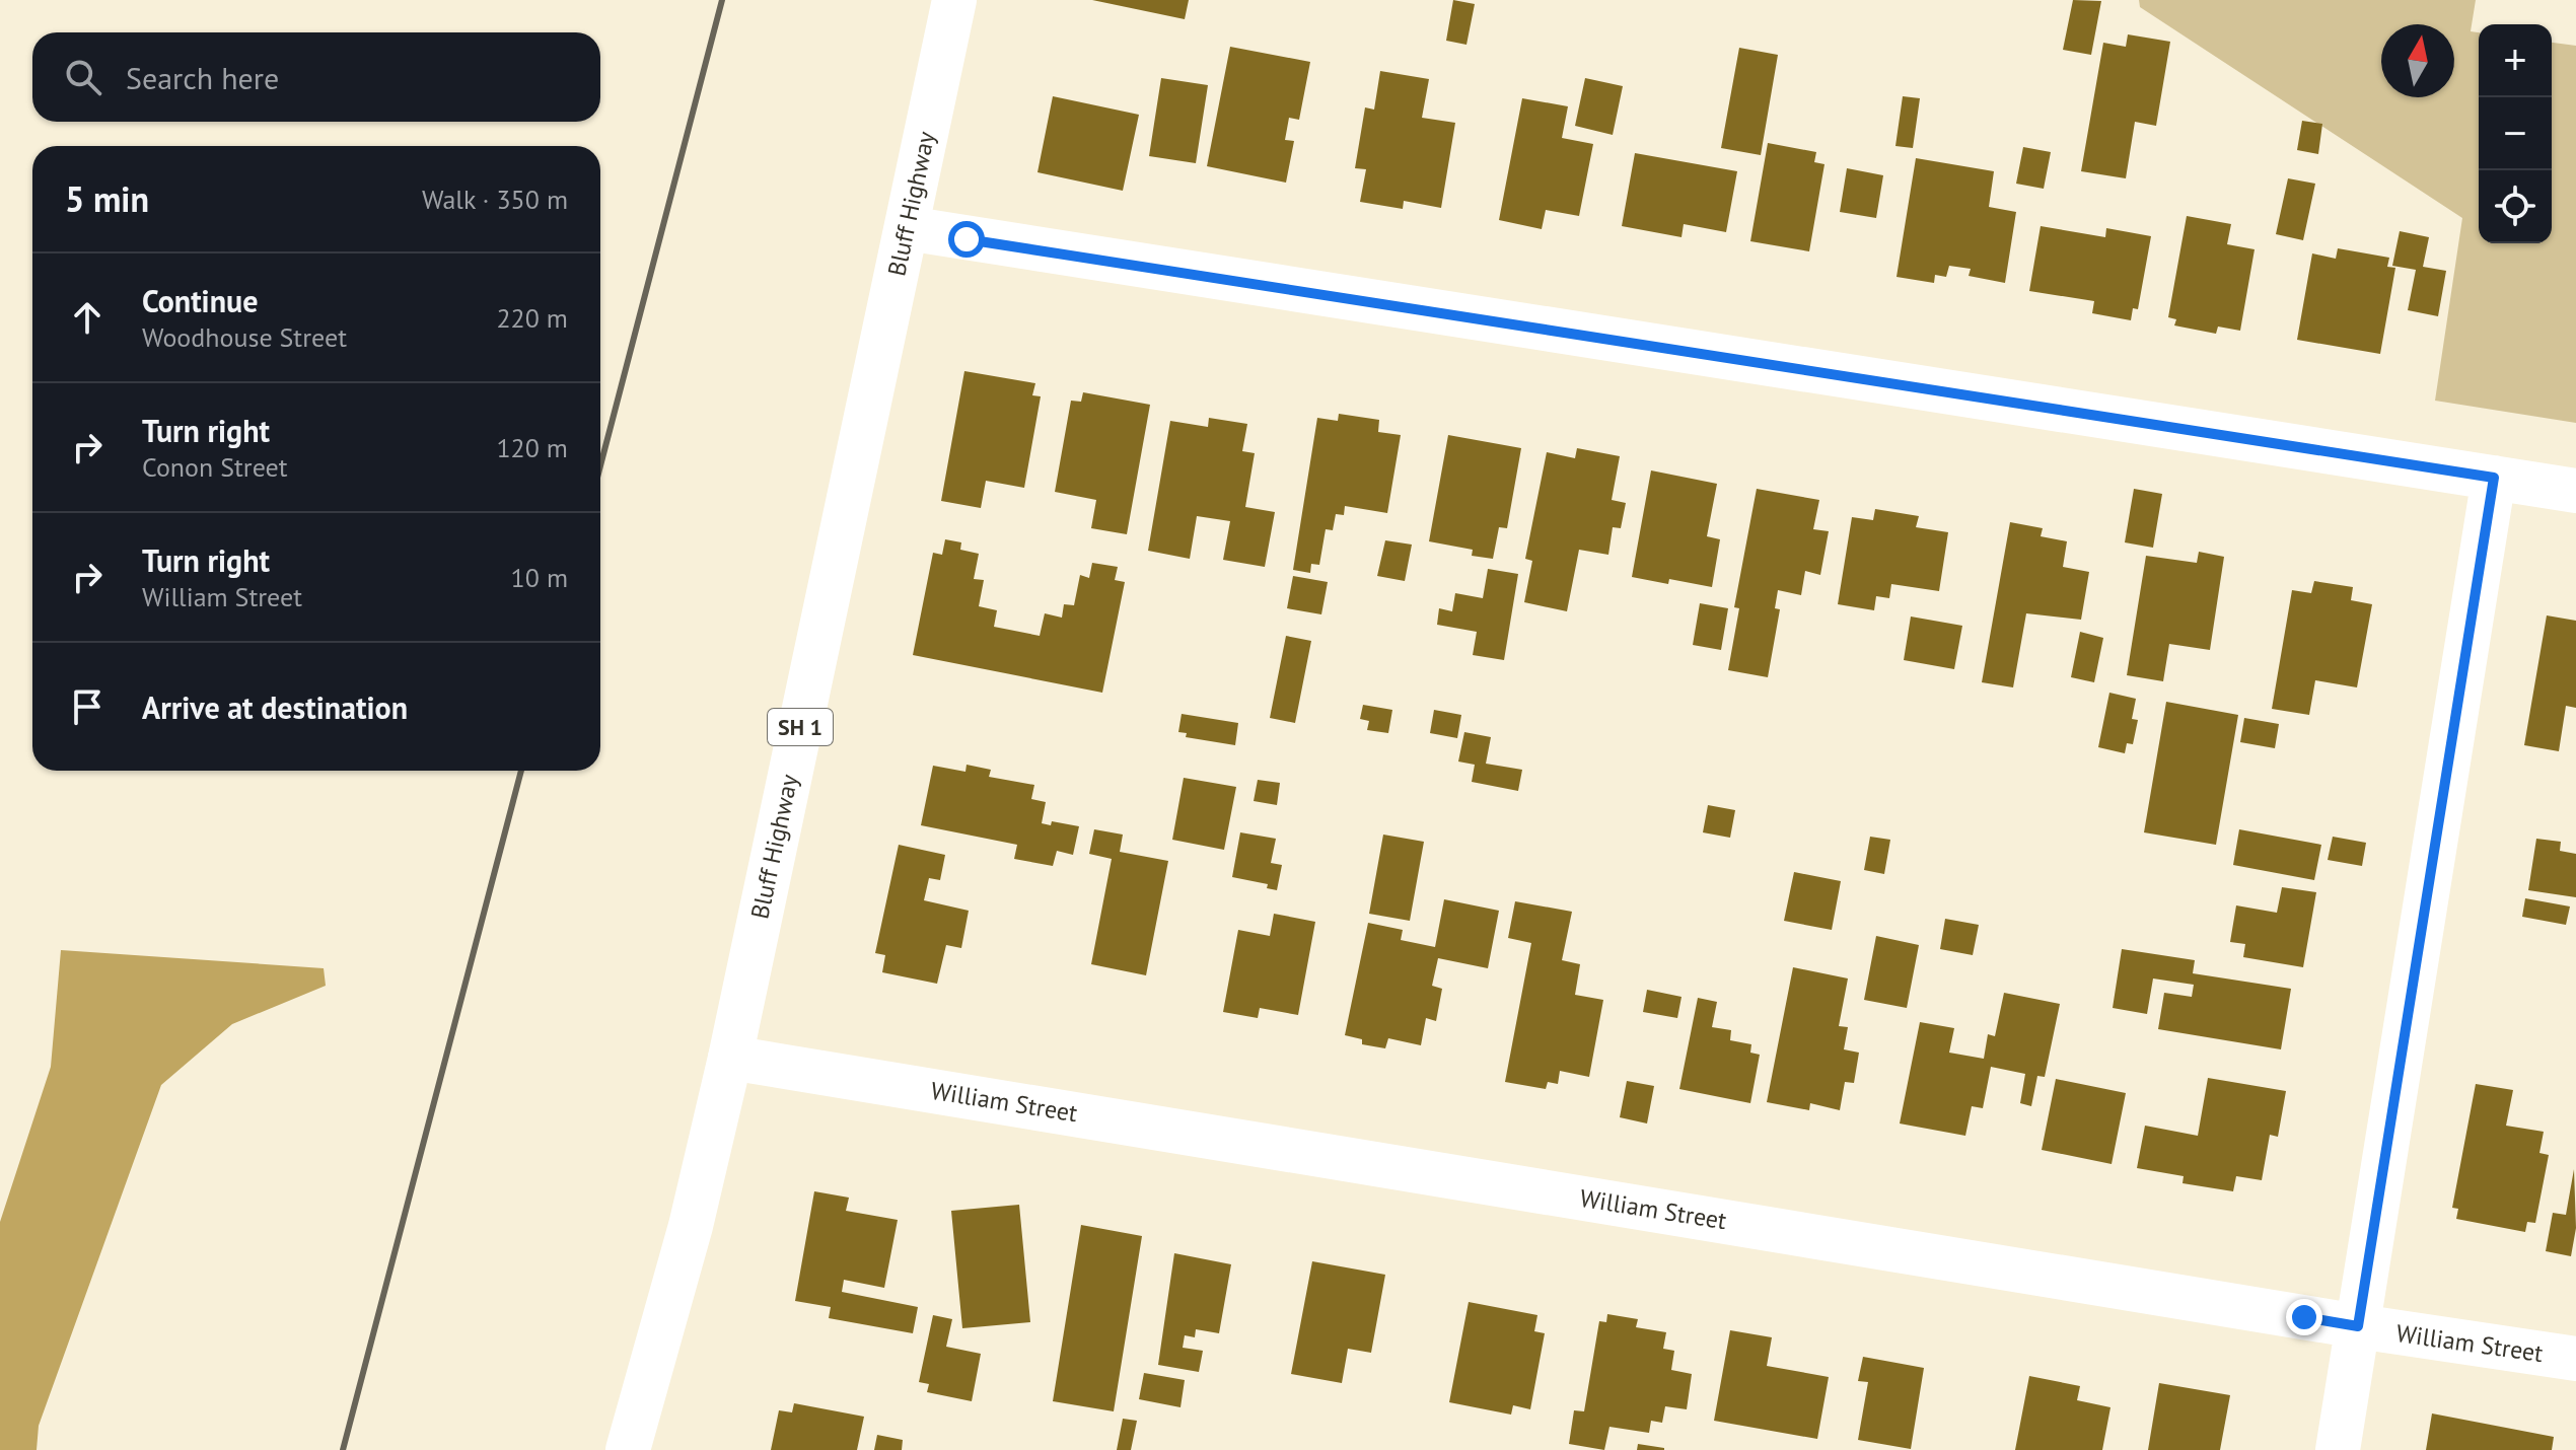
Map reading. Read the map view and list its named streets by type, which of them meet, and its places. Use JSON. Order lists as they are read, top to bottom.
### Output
{
  "streets": {
    "main road": ["Bluff Highway", "SH 1", "William Street"]
  },
  "crossings": [
    ["Bluff Highway", "William Street"]
  ],
  "north": "top",
  "page": {
    "map_buttons": ["+", "−"],
    "search": "Search here",
    "heading": ["5 min", "Walk · 350 m"],
    "list": [
      ["Continue", "Woodhouse Street", "220 m"],
      ["Turn right", "Conon Street", "120 m"],
      ["Turn right", "William Street", "10 m"],
      "Arrive at destination"
    ]
  }
}
